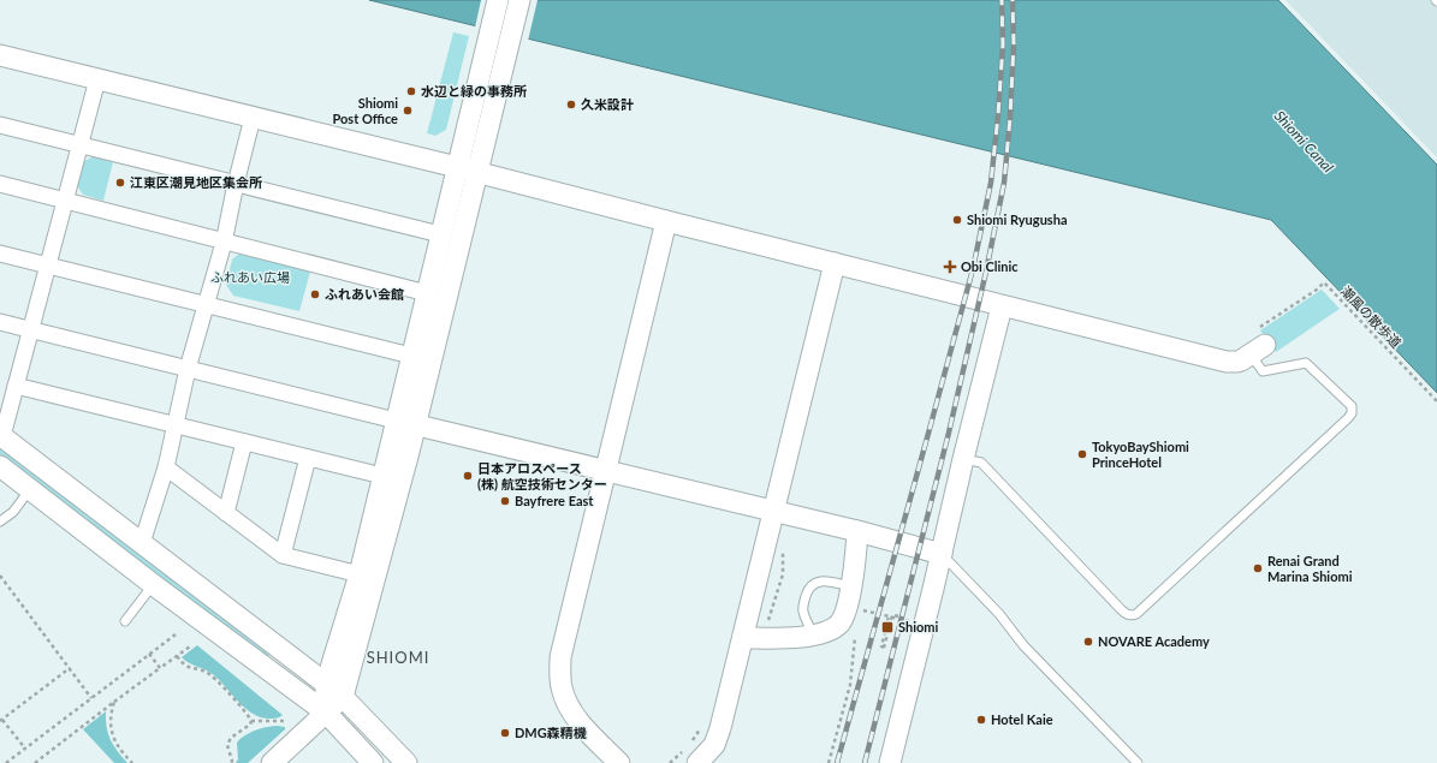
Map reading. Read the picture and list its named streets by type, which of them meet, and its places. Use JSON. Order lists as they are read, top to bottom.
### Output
{
  "streets": {
    "path": ["潮風の散歩道"]
  },
  "districts": ["SHIOMI"],
  "water": ["Shiomi Canal"],
  "parks": ["ふれあい広場"],
  "places": {
    "other": [
      "水辺と緑の事務所",
      "久米設計",
      "Shiomi Post Office",
      "江東区潮見地区集会所",
      "Shiomi Ryugusha",
      "ふれあい会館",
      "TokyoBayShiomi PrinceHotel",
      "日本アロスペース (株) 航空技術センター",
      "Bayfrere East",
      "Renai Grand Marina Shiomi",
      "NOVARE Academy",
      "Hotel Kaie",
      "DMG森精機"
    ],
    "health": ["Obi Clinic"],
    "transit": ["Shiomi"]
  }
}
